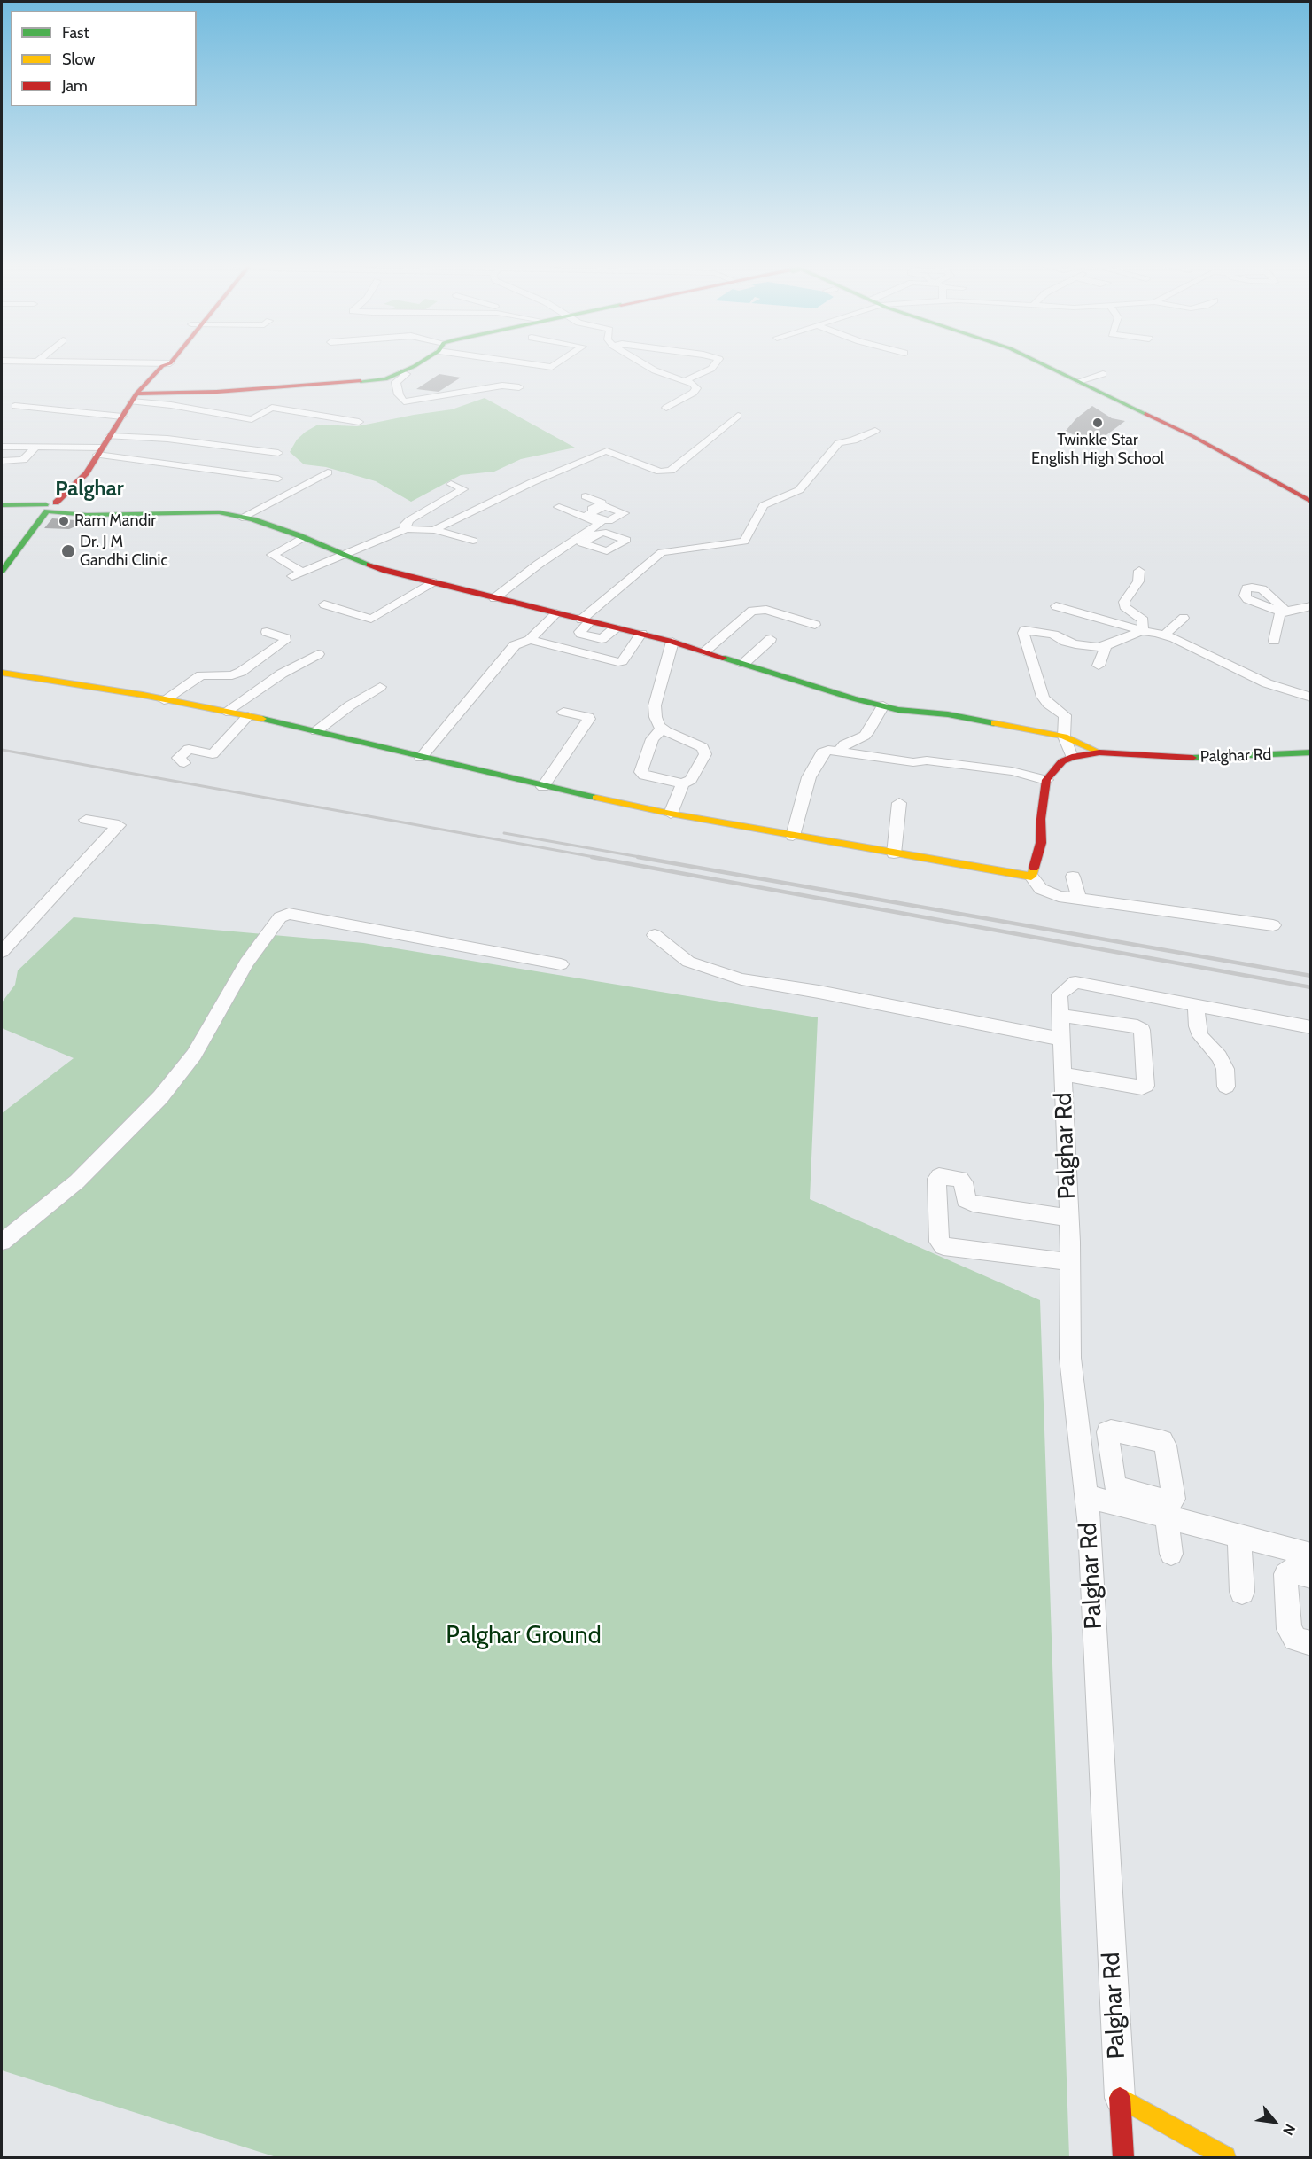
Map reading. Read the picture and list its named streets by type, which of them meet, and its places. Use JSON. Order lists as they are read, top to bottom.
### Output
{
  "streets": {
    "main road": ["Palghar Rd"]
  },
  "districts": ["Palghar"],
  "parks": ["Palghar Ground"],
  "places": ["Twinkle Star English High School", "Ram Mandir", "Dr. J M Gandhi Clinic"],
  "legend": ["Fast", "Slow", "Jam"],
  "north": "bottom right"
}
